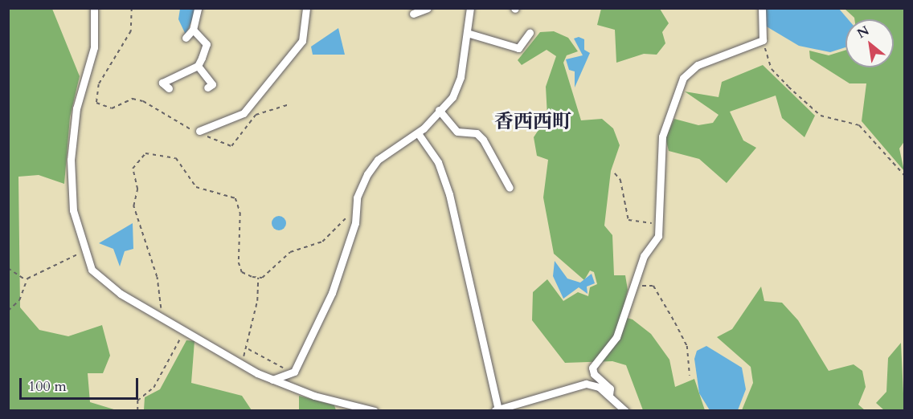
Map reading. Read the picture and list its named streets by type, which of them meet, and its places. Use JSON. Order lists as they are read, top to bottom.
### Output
{
  "districts": ["香西西町"],
  "scale_bar": "100 m",
  "north": "top left"
}
